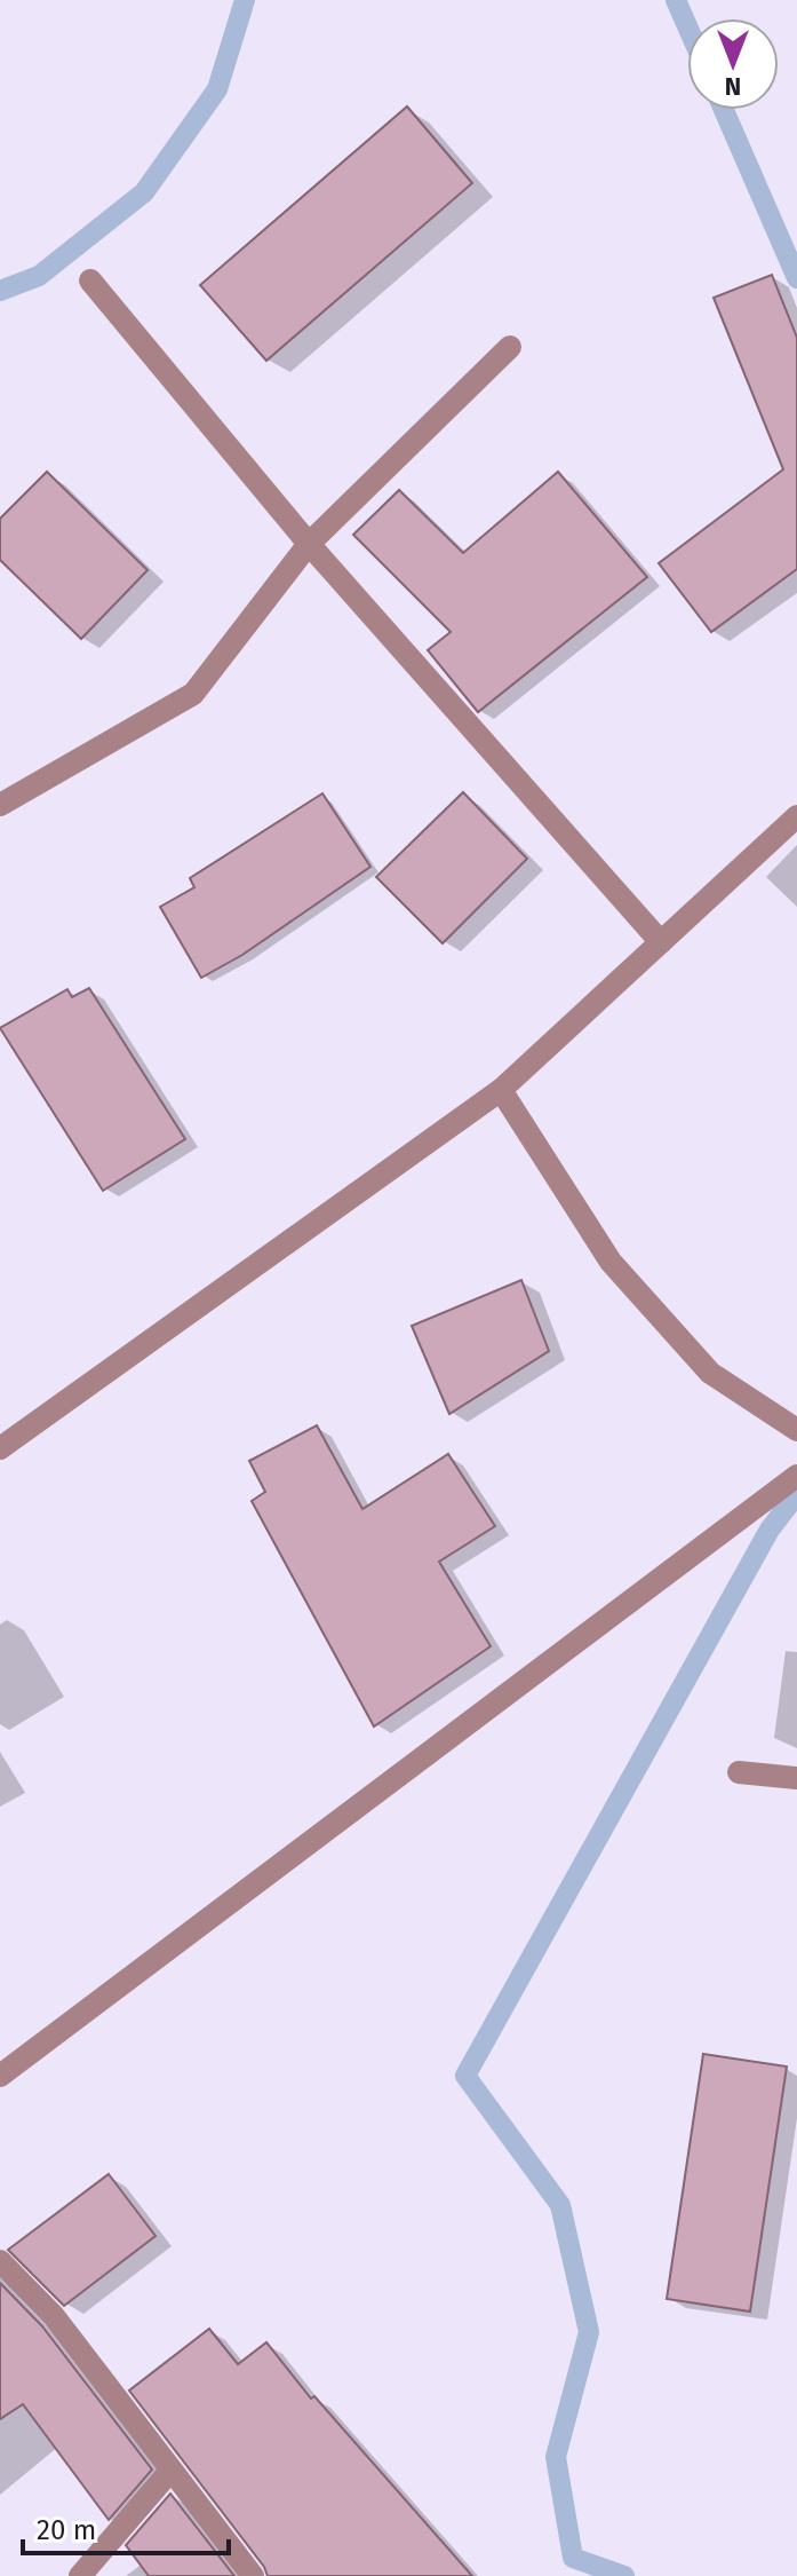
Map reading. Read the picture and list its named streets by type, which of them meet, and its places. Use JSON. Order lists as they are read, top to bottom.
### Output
{
  "scale_bar": "20 m",
  "north": "bottom"
}
